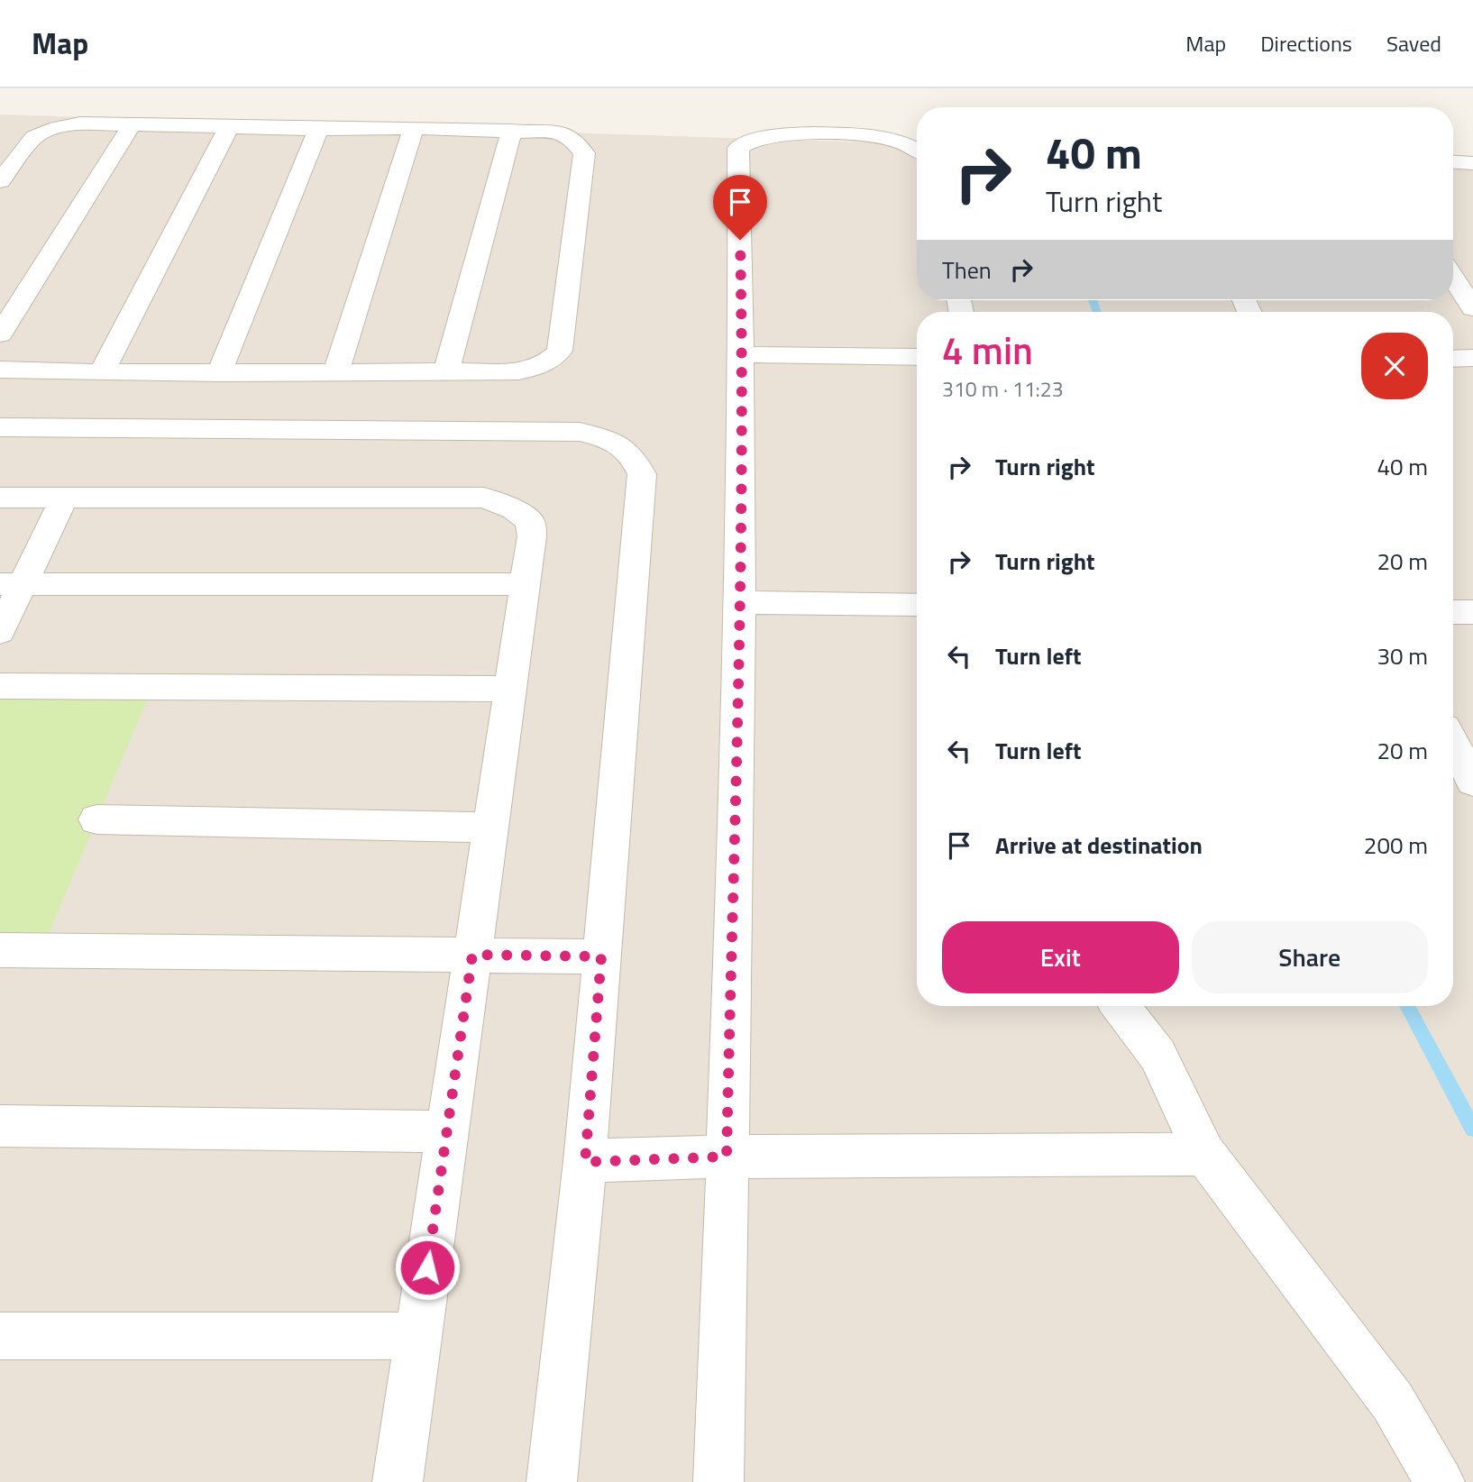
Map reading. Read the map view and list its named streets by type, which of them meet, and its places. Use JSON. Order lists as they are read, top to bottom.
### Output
{
  "page": {
    "header": "Map",
    "nav": ["Map", "Directions", "Saved"],
    "turn": ["40 m", "Turn right"],
    "then": "Then",
    "heading": ["4 min", "310 m · 11:23"],
    "list": [
      {
        "name": "Turn right",
        "value": "40 m"
      },
      {
        "name": "Turn right",
        "value": "20 m"
      },
      {
        "name": "Turn left",
        "value": "30 m"
      },
      {
        "name": "Turn left",
        "value": "20 m"
      },
      {
        "name": "Arrive at destination",
        "value": "200 m"
      }
    ],
    "buttons": ["Exit", "Share"]
  }
}
